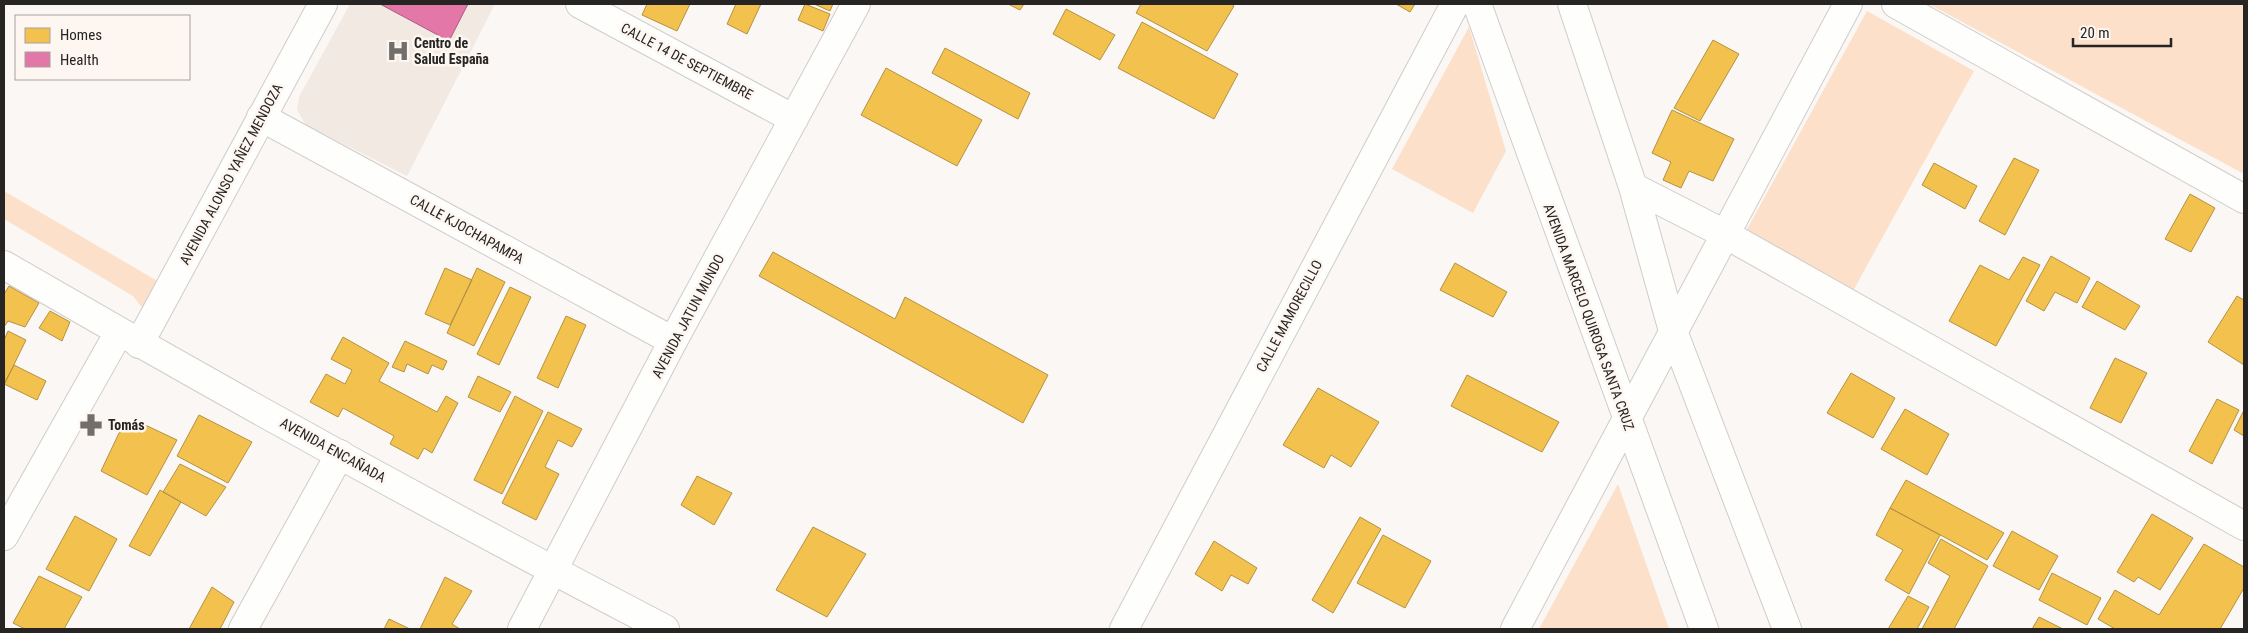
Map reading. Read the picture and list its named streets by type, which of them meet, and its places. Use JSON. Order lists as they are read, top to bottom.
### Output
{
  "streets": {
    "street": [
      "CALLE 14 DE SEPTIEMBRE",
      "AVENIDA ALONSO YAÑEZ MENDOZA",
      "CALLE KJOCHAPAMPA",
      "AVENIDA JATUN MUNDO",
      "CALLE MAMORECILLO",
      "AVENIDA MARCELO QUIROGA SANTA CRUZ",
      "AVENIDA ENCAÑADA"
    ]
  },
  "crossings": [
    ["CALLE 14 DE SEPTIEMBRE", "AVENIDA JATUN MUNDO"],
    ["AVENIDA ALONSO YAÑEZ MENDOZA", "CALLE KJOCHAPAMPA"],
    ["AVENIDA ALONSO YAÑEZ MENDOZA", "AVENIDA ENCAÑADA"],
    ["CALLE KJOCHAPAMPA", "AVENIDA JATUN MUNDO"],
    ["AVENIDA JATUN MUNDO", "AVENIDA ENCAÑADA"]
  ],
  "places": {
    "hospital": ["Centro de Salud España"],
    "pharmacy": ["Tomás"]
  },
  "legend": ["Homes", "Health"],
  "scale_bar": "20 m"
}
